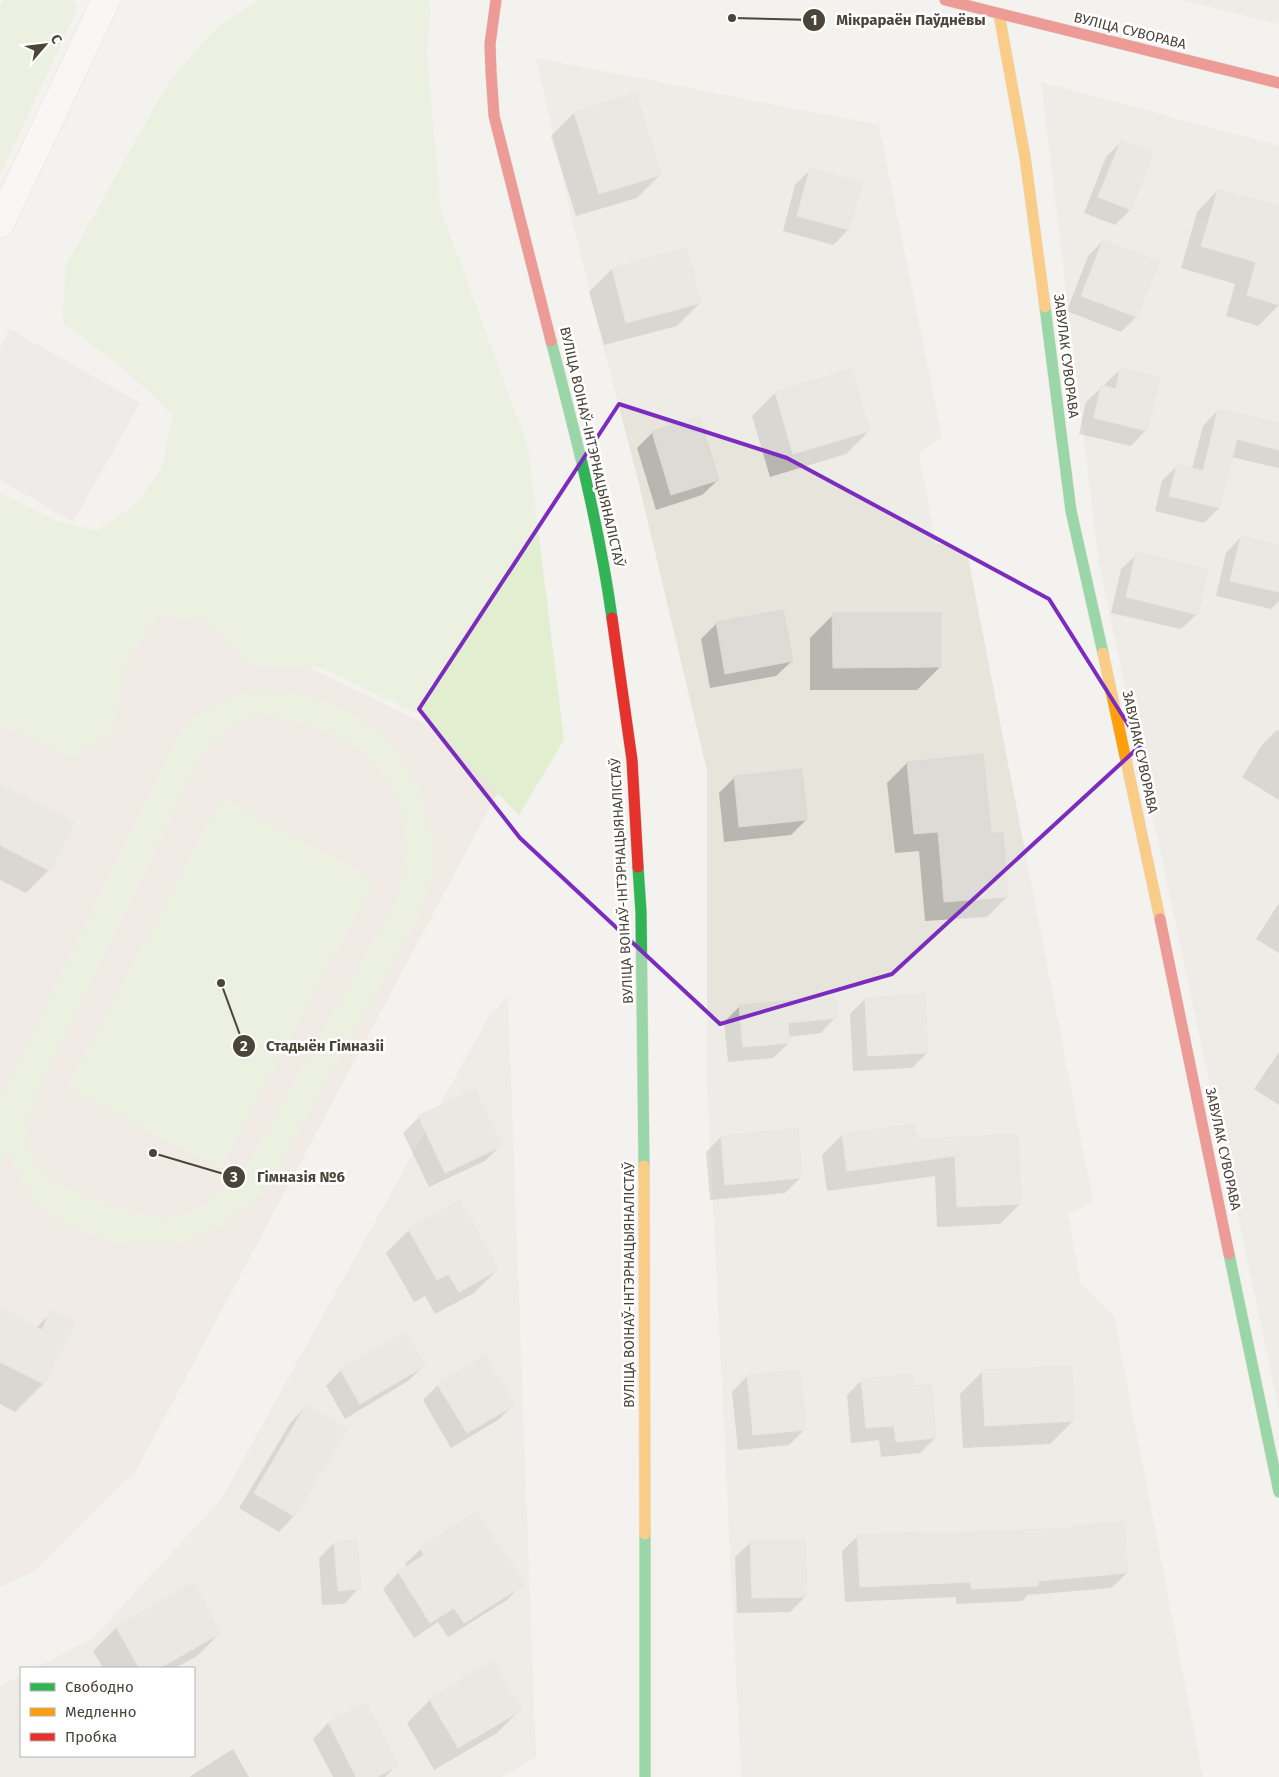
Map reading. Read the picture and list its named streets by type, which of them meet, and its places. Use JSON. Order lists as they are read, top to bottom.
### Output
{
  "streets": {
    "street": ["ВУЛІЦА СУВОРАВА", "ЗАВУЛАК СУВОРАВА", "ВУЛІЦА ВОІНАЎ-ІНТЭРНАЦЫЯНАЛІСТАЎ"]
  },
  "crossings": [
    ["ВУЛІЦА СУВОРАВА", "ЗАВУЛАК СУВОРАВА"]
  ],
  "places": ["Мікрараён Паўднёвы", "Стадыён Гімназіі", "Гімназія №6"],
  "legend": ["Свободно", "Медленно", "Пробка"],
  "north": "top right"
}
